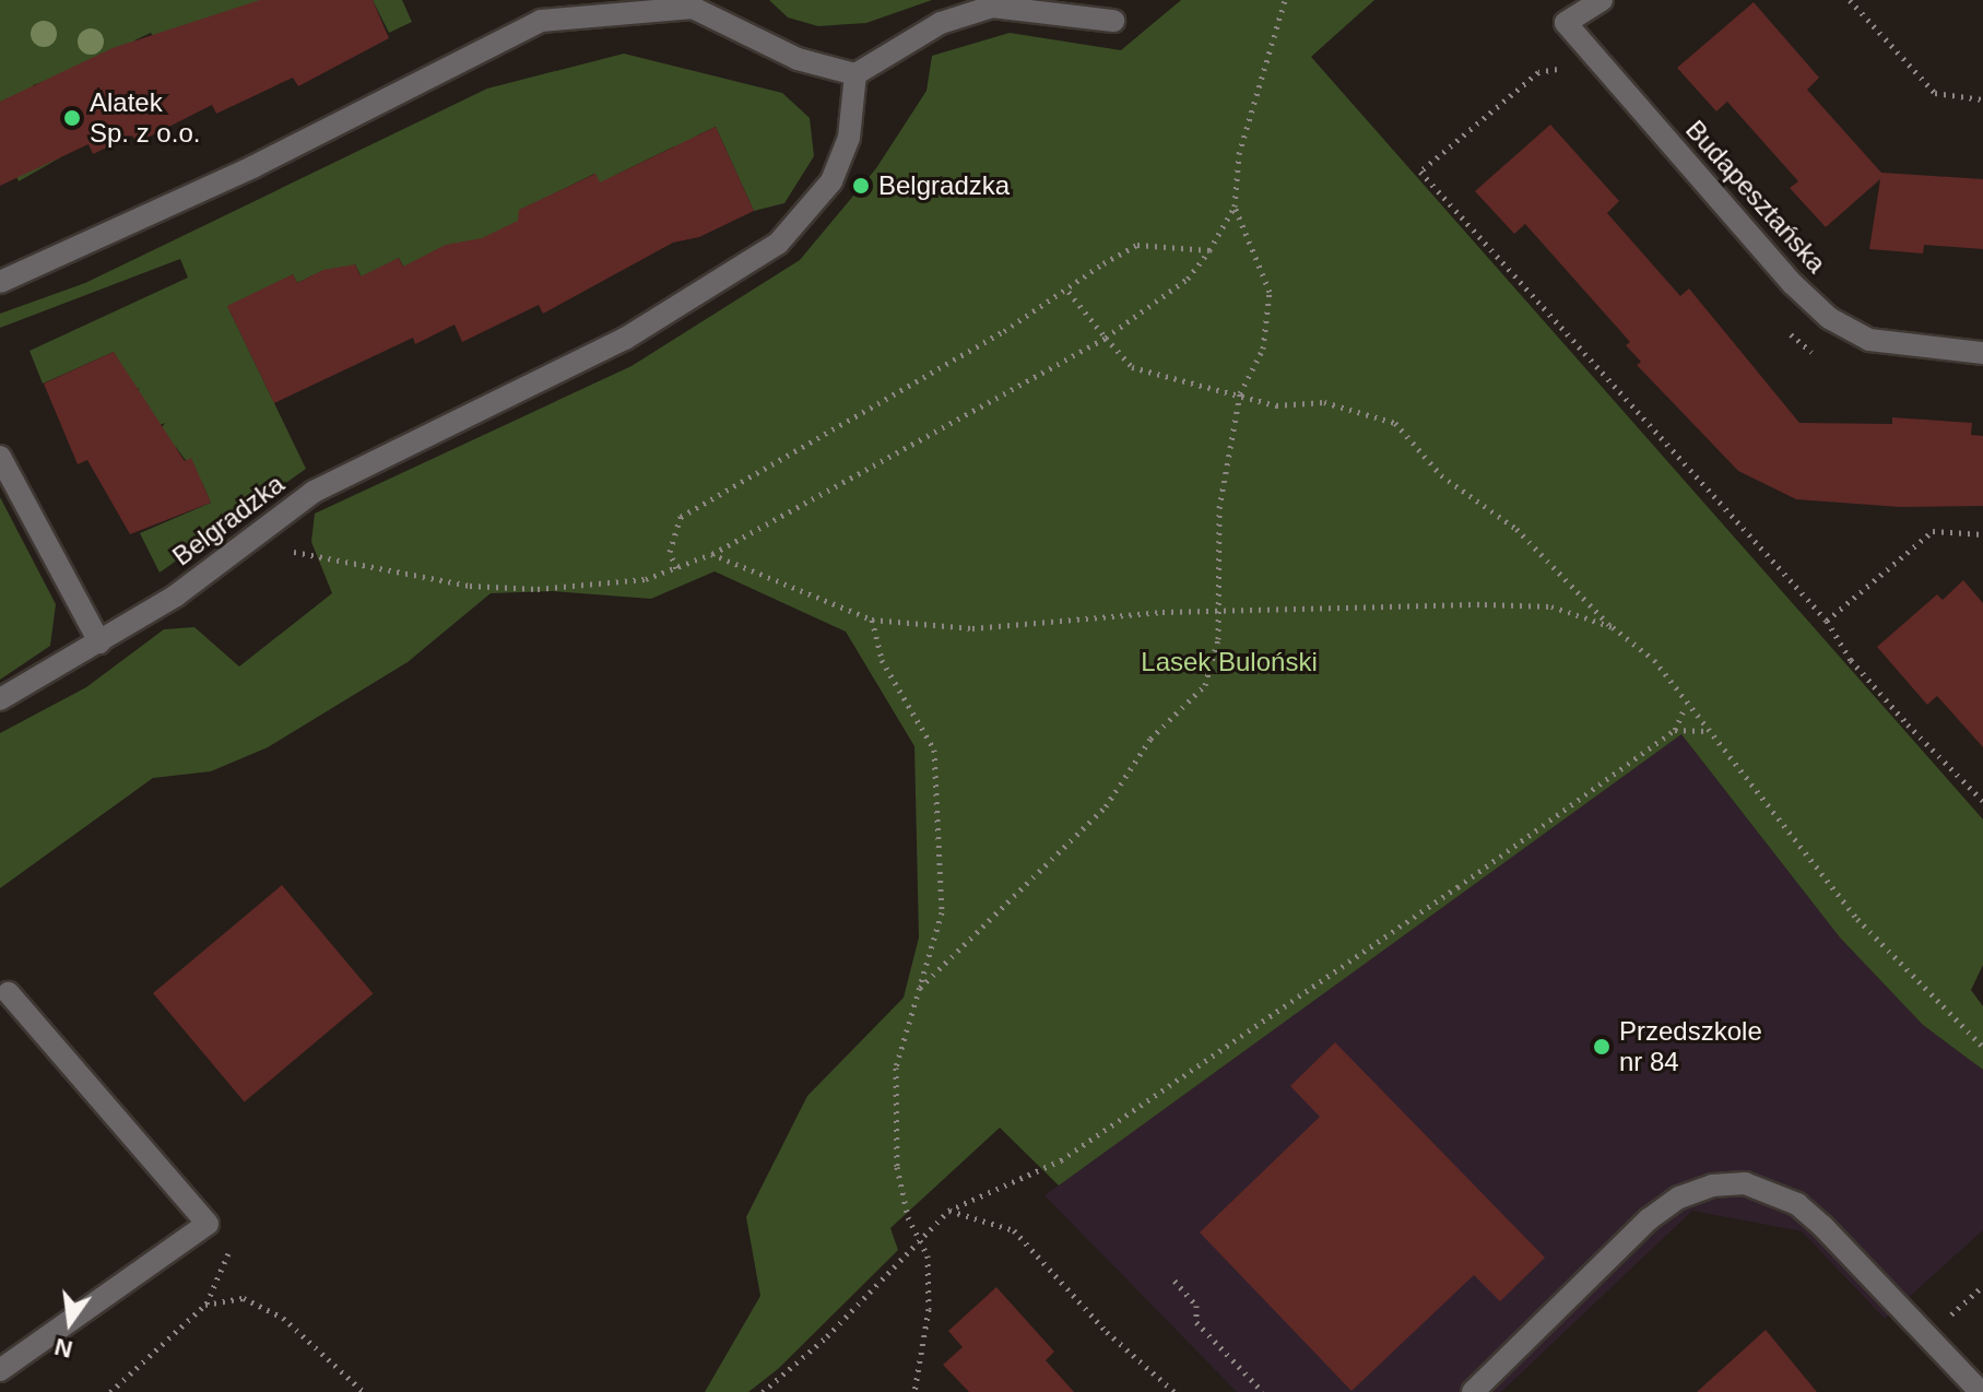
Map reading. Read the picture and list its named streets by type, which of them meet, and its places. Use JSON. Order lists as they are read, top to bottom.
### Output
{
  "streets": {
    "street": ["Budapesztańska", "Belgradzka"]
  },
  "parks": ["Lasek Buloński"],
  "places": ["Alatek Sp. z o.o.", "Belgradzka", "Przedszkole nr 84"],
  "north": "bottom"
}
